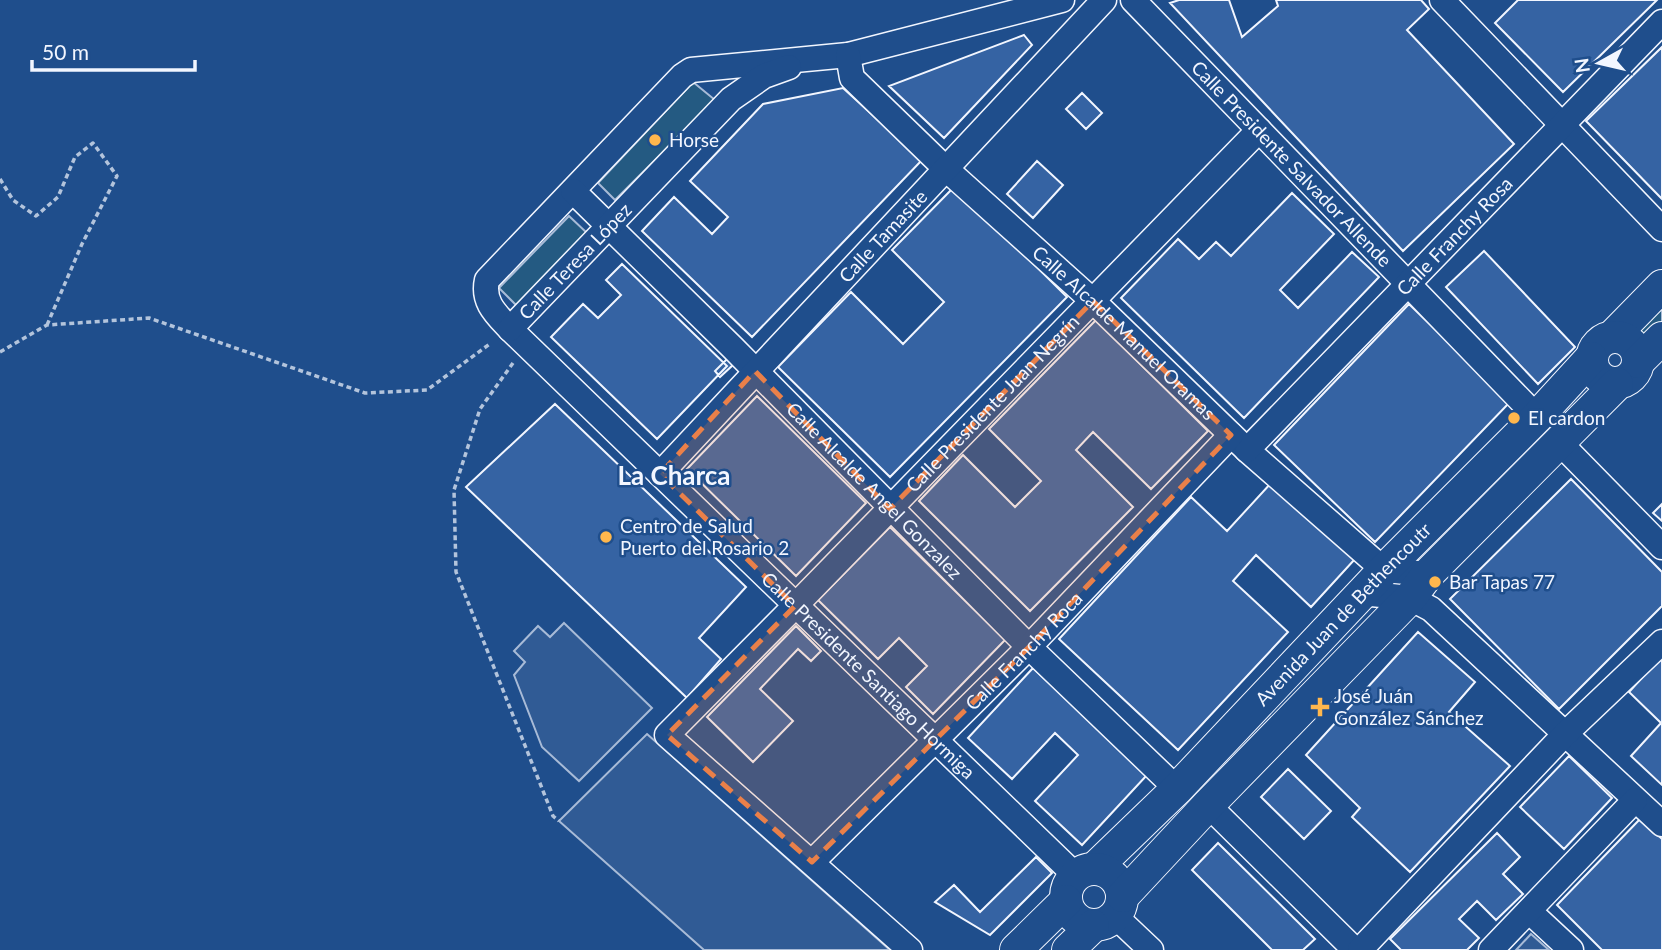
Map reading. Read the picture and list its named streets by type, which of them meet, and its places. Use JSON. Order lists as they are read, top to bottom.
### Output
{
  "streets": {
    "main road": ["Avenida Juan de Bethencoutr"],
    "street": [
      "Calle Presidente Salvador Allende",
      "Calle Franchy Rosa",
      "Calle Tamasite",
      "Calle Teresa López",
      "Calle Alcalde Manuel Oramas",
      "Calle Presidente Juan Negrín",
      "Calle Alcalde Angel Gonzalez",
      "Calle Franchy Roca",
      "Calle Presidente Santiago Hormiga"
    ]
  },
  "crossings": [
    ["Calle Presidente Salvador Allende", "Calle Franchy Rosa"],
    ["Calle Presidente Salvador Allende", "Calle Presidente Juan Negrín"],
    ["Calle Presidente Salvador Allende", "Avenida Juan de Bethencoutr"],
    ["Calle Franchy Rosa", "Calle Alcalde Manuel Oramas"],
    ["Calle Franchy Rosa", "Calle Franchy Roca"],
    ["Calle Tamasite", "Calle Alcalde Manuel Oramas"],
    ["Calle Tamasite", "Calle Alcalde Angel Gonzalez"],
    ["Calle Tamasite", "Calle Presidente Santiago Hormiga"],
    ["Calle Teresa López", "Calle Alcalde Manuel Oramas"],
    ["Calle Teresa López", "Calle Alcalde Angel Gonzalez"],
    ["Calle Teresa López", "Calle Presidente Santiago Hormiga"],
    ["Calle Alcalde Manuel Oramas", "Calle Presidente Juan Negrín"],
    ["Calle Alcalde Manuel Oramas", "Avenida Juan de Bethencoutr"],
    ["Calle Alcalde Manuel Oramas", "Calle Franchy Roca"],
    ["Calle Presidente Juan Negrín", "Calle Alcalde Angel Gonzalez"],
    ["Calle Presidente Juan Negrín", "Calle Franchy Roca"],
    ["Calle Presidente Juan Negrín", "Calle Presidente Santiago Hormiga"],
    ["Calle Alcalde Angel Gonzalez", "Avenida Juan de Bethencoutr"],
    ["Calle Alcalde Angel Gonzalez", "Calle Franchy Roca"],
    ["Avenida Juan de Bethencoutr", "Calle Presidente Santiago Hormiga"],
    ["Calle Franchy Roca", "Calle Presidente Santiago Hormiga"]
  ],
  "districts": ["La Charca"],
  "places": {
    "other": [
      "Horse",
      "El cardon",
      "Centro de Salud Puerto del Rosario 2",
      "Bar Tapas 77"
    ],
    "health": ["José Juán González Sánchez"]
  },
  "scale_bar": "50 m",
  "north": "left"
}
